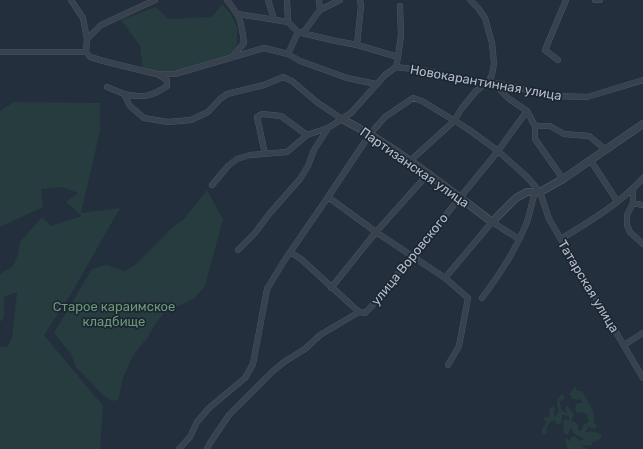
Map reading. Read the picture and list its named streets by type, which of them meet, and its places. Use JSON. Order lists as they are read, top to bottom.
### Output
{
  "streets": {
    "street": [
      "Новокарантинная улица",
      "Партизанская улица",
      "улица Воровского",
      "Татарская улица"
    ]
  },
  "crossings": [
    ["Партизанская улица", "улица Воровского"]
  ],
  "parks": ["Старое караимское кладбище"]
}
